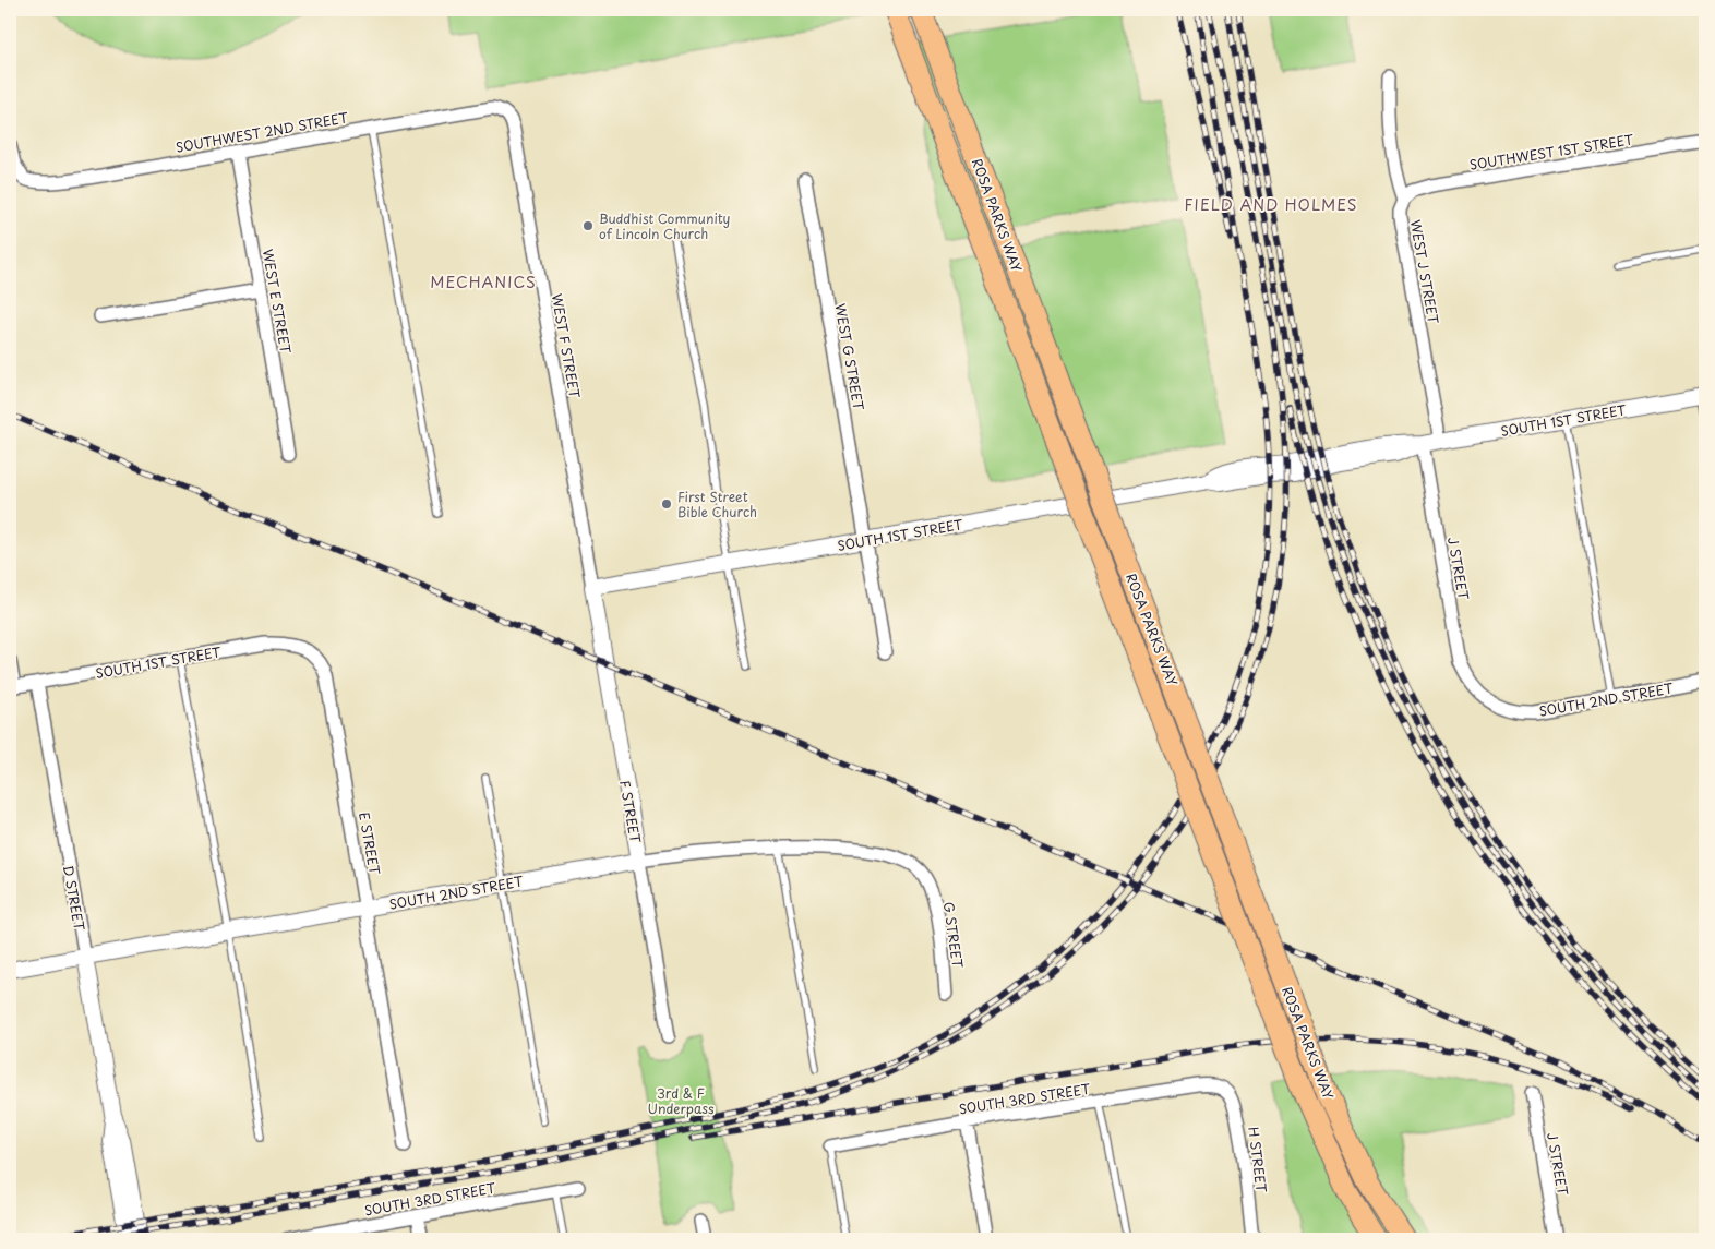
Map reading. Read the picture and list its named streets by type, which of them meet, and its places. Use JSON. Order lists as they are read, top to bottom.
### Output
{
  "streets": {
    "highway": ["ROSA PARKS WAY"],
    "street": [
      "SOUTHWEST 2ND STREET",
      "SOUTHWEST 1ST STREET",
      "WEST J STREET",
      "WEST E STREET",
      "WEST F STREET",
      "WEST G STREET",
      "SOUTH 1ST STREET",
      "J STREET",
      "SOUTH 2ND STREET",
      "F STREET",
      "E STREET",
      "D STREET",
      "G STREET",
      "SOUTH 3RD STREET",
      "H STREET"
    ]
  },
  "crossings": [
    ["SOUTHWEST 2ND STREET", "WEST E STREET"],
    ["SOUTHWEST 2ND STREET", "WEST F STREET"],
    ["SOUTHWEST 1ST STREET", "WEST J STREET"],
    ["WEST J STREET", "SOUTH 1ST STREET"],
    ["WEST F STREET", "SOUTH 1ST STREET"],
    ["WEST F STREET", "F STREET"],
    ["WEST G STREET", "SOUTH 1ST STREET"],
    ["SOUTH 1ST STREET", "J STREET"],
    ["SOUTH 1ST STREET", "F STREET"],
    ["SOUTH 1ST STREET", "E STREET"],
    ["SOUTH 1ST STREET", "D STREET"],
    ["J STREET", "SOUTH 2ND STREET"],
    ["SOUTH 2ND STREET", "F STREET"],
    ["SOUTH 2ND STREET", "E STREET"],
    ["SOUTH 2ND STREET", "D STREET"],
    ["SOUTH 2ND STREET", "G STREET"],
    ["SOUTH 3RD STREET", "H STREET"]
  ],
  "districts": ["FIELD AND HOLMES", "MECHANICS"],
  "parks": ["3rd & F Underpass"],
  "places": ["Buddhist Community of Lincoln Church", "First Street Bible Church"]
}
